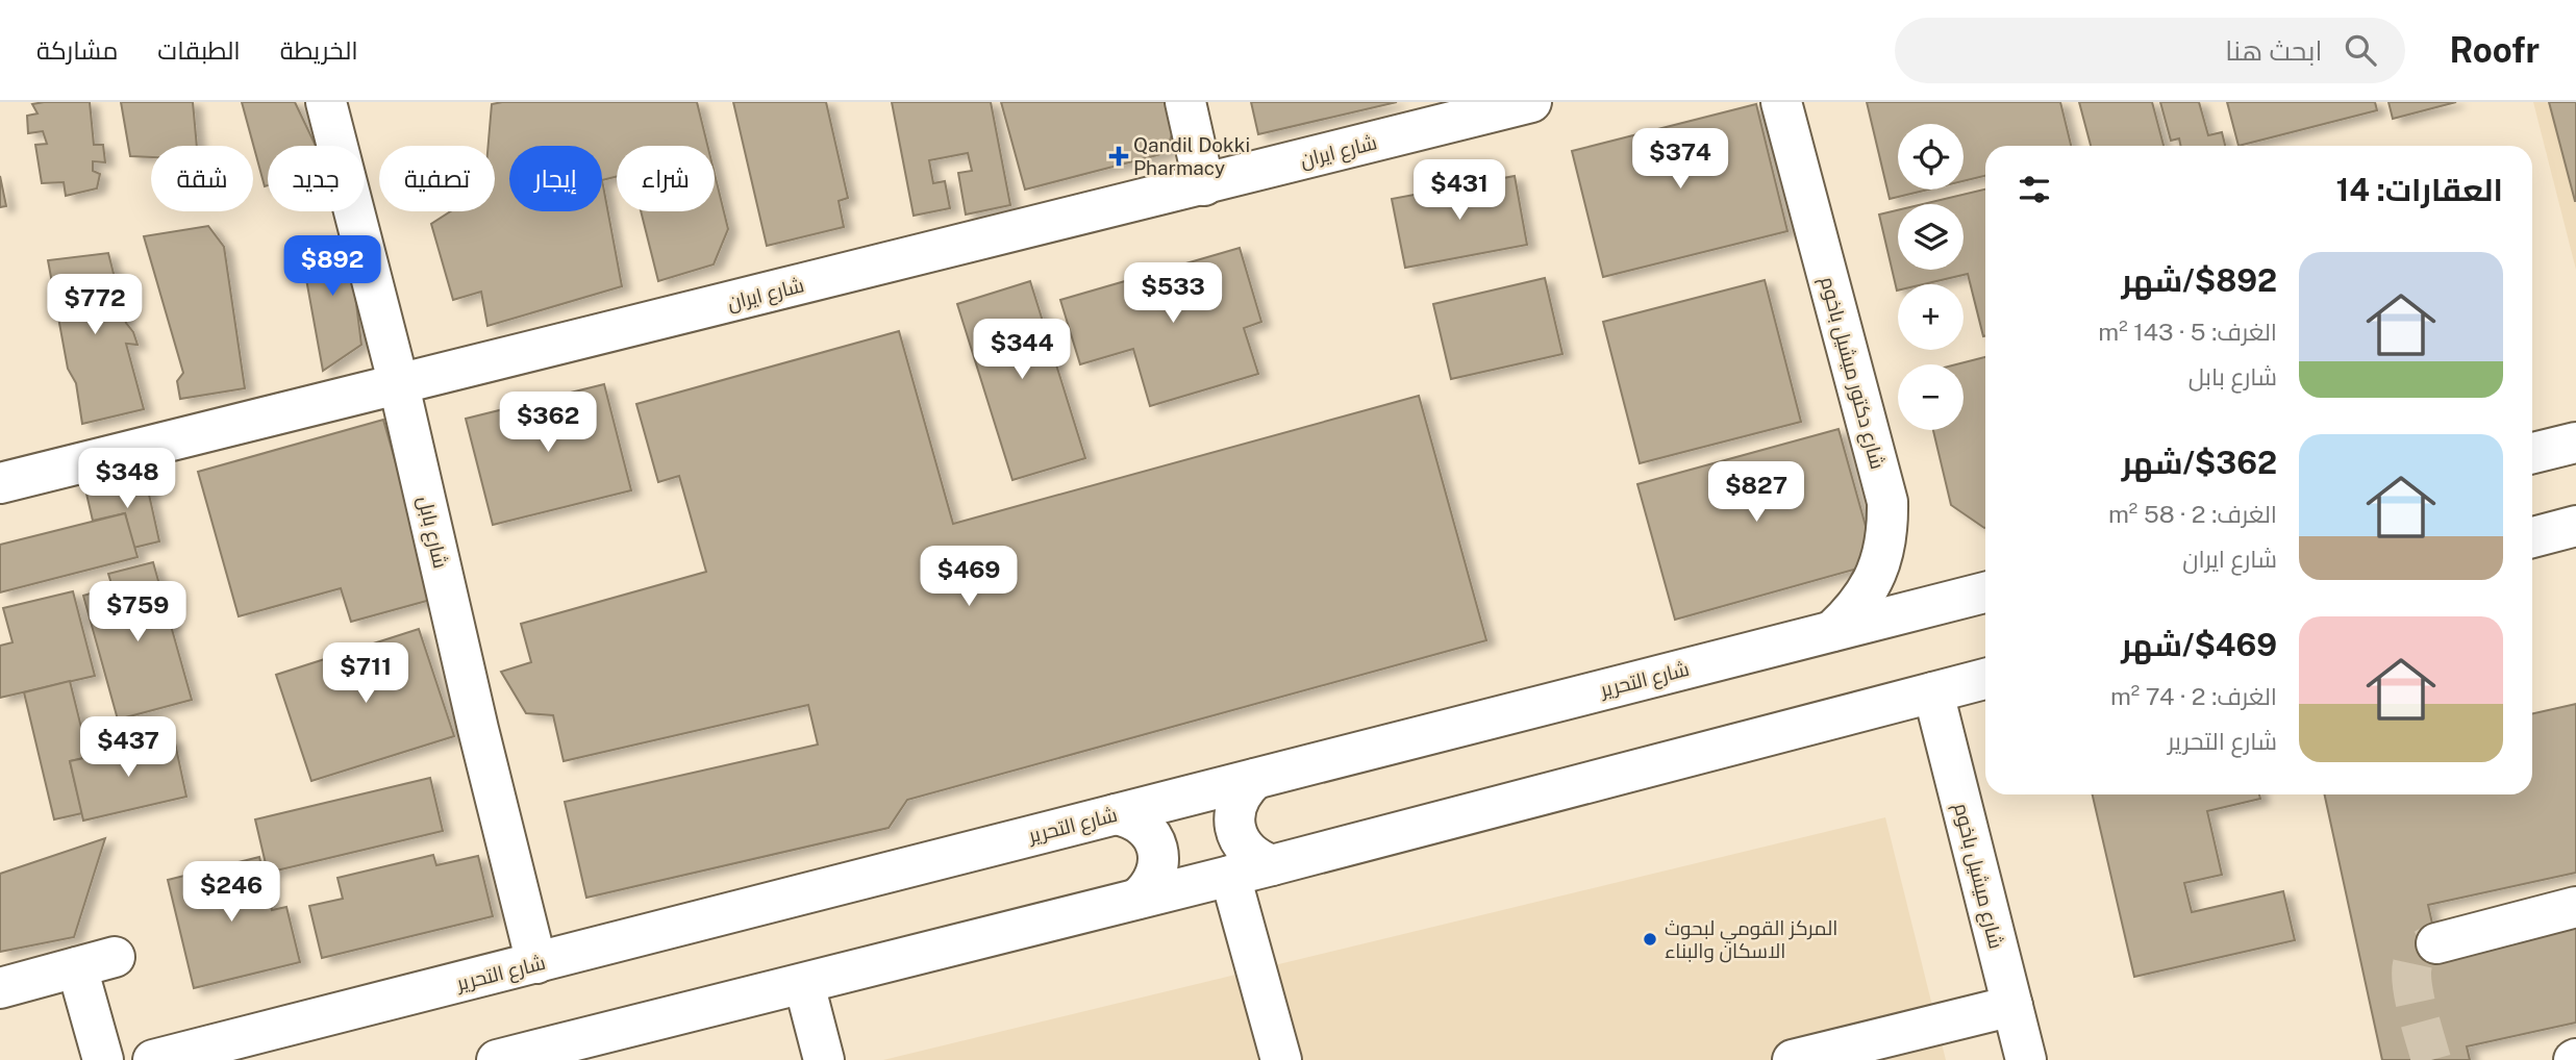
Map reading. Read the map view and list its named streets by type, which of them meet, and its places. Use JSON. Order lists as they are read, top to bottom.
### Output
{
  "streets": {
    "main road": [
      "شارع ايران",
      "شارع دكتور ميشيل باخوم",
      "شارع بابل",
      "شارع التحرير",
      "شارع ميشيل باخوم"
    ]
  },
  "crossings": [
    ["شارع ايران", "شارع بابل"],
    ["شارع دكتور ميشيل باخوم", "شارع التحرير"],
    ["شارع بابل", "شارع التحرير"]
  ],
  "places": {
    "health": ["Qandil Dokki Pharmacy"],
    "other": ["المركز القومي لبحوث الاسكان والبناء"]
  },
  "page": {
    "header": "Roofr",
    "search": "ابحث هنا",
    "nav": ["الخريطة", "الطبقات", "مشاركة"],
    "map_buttons": ["+", "−"],
    "price": [
      "$374",
      "$431",
      "$892",
      "$533",
      "$772",
      "$344",
      "$362",
      "$348",
      "$827",
      "$469",
      "$759",
      "$711",
      "$437",
      "$246"
    ],
    "chip": [
      "شراء",
      "إيجار",
      "تصفية",
      "جديد",
      "شقة"
    ],
    "heading": "العقارات: 14",
    "list": [
      {
        "name": "$892/شهر",
        "note": "الغرف: 5 · 143 m² · شارع بابل"
      },
      {
        "name": "$362/شهر",
        "note": "الغرف: 2 · 58 m² · شارع ايران"
      },
      {
        "name": "$469/شهر",
        "note": "الغرف: 2 · 74 m² · شارع التحرير"
      }
    ]
  }
}
